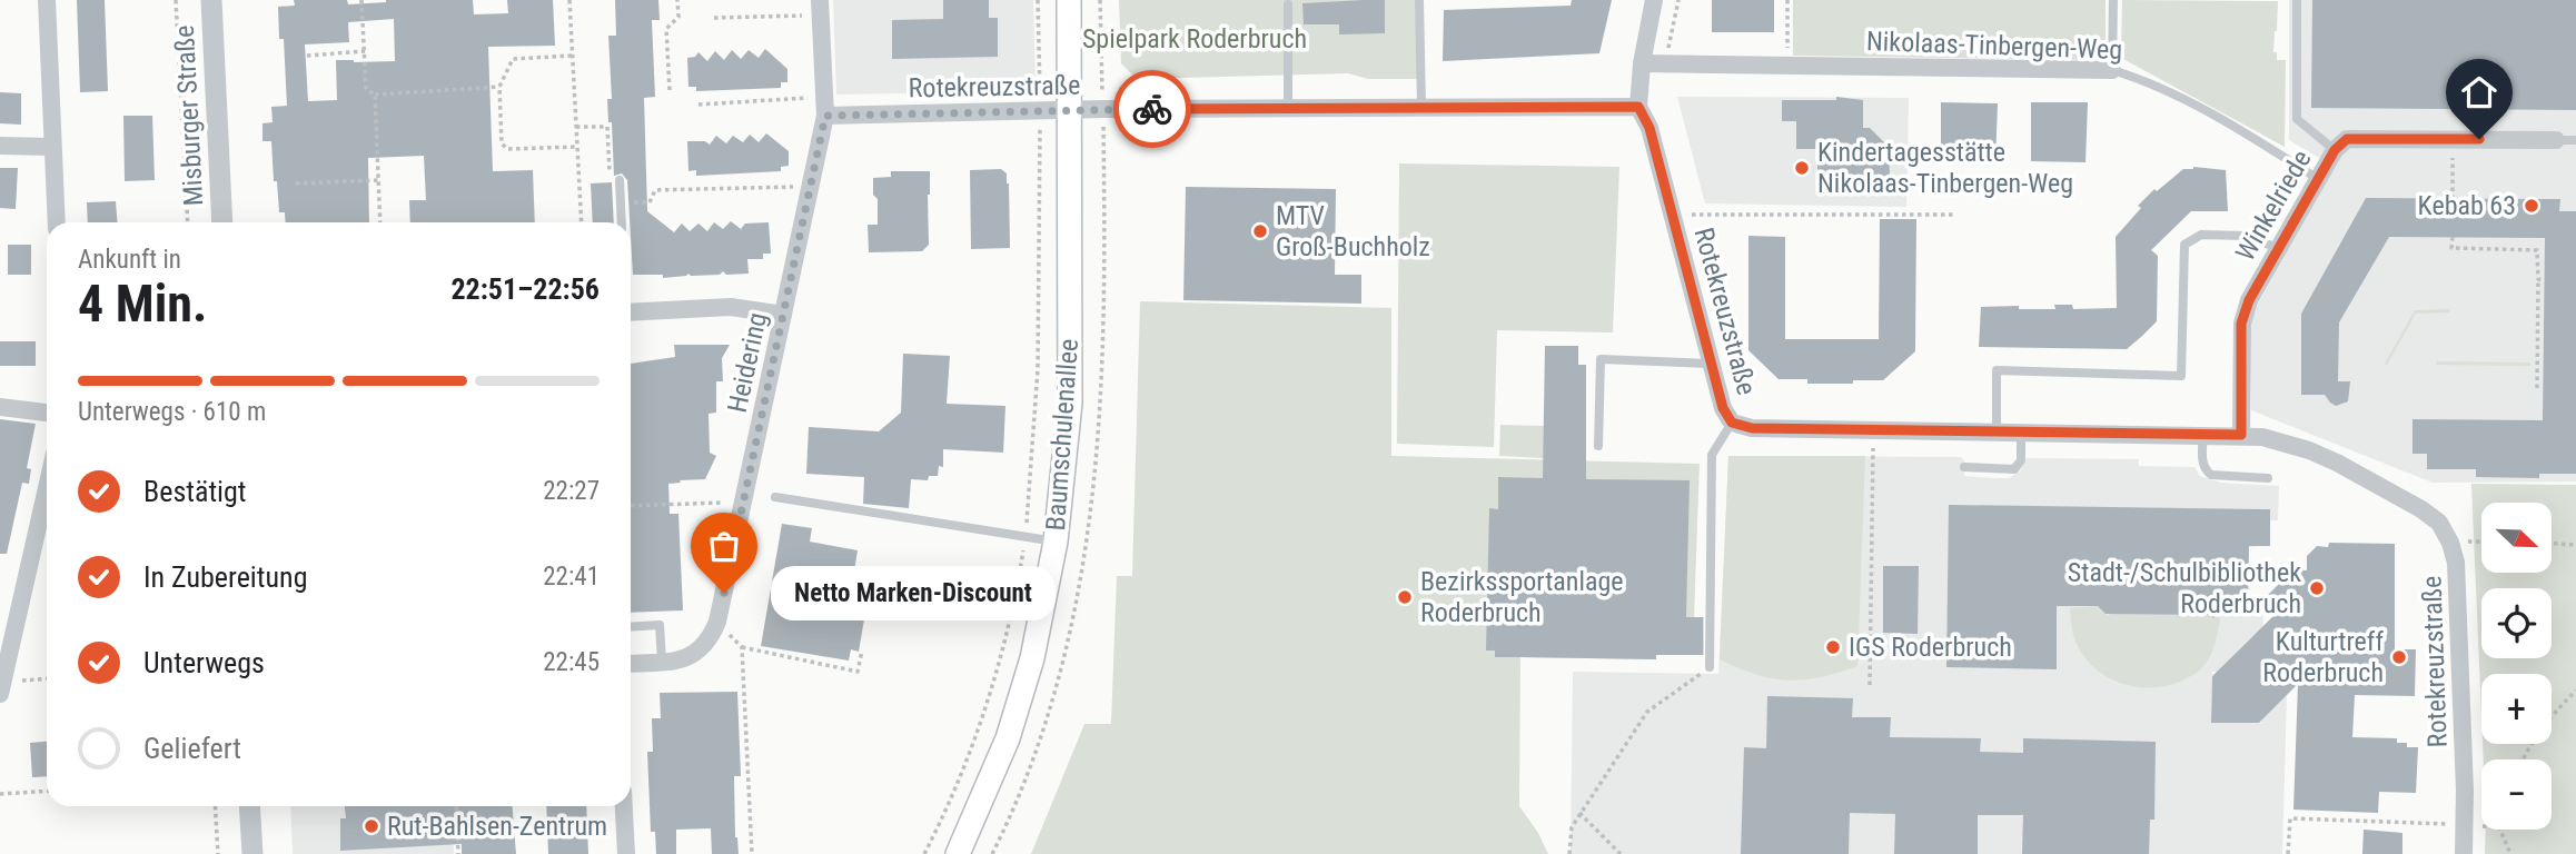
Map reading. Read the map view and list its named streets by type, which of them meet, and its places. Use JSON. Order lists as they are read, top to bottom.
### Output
{
  "streets": {
    "main road": ["Baumschulenallee"],
    "street": [
      "Nikolaas-Tinbergen-Weg",
      "Rotekreuzstraße",
      "Misburger Straße",
      "Winkelriede",
      "Heidering"
    ]
  },
  "crossings": [
    ["Nikolaas-Tinbergen-Weg", "Winkelriede"],
    ["Rotekreuzstraße", "Winkelriede"],
    ["Rotekreuzstraße", "Heidering"],
    ["Rotekreuzstraße", "Baumschulenallee"]
  ],
  "parks": ["Spielpark Roderbruch"],
  "places": [
    "Kindertagesstätte Nikolaas-Tinbergen-Weg",
    "Kebab 63",
    "MTV Groß-Buchholz",
    "Stadt-/Schulbibliothek Roderbruch",
    "Netto Marken-Discount",
    "Bezirkssportanlage Roderbruch",
    "IGS Roderbruch",
    "Kulturtreff Roderbruch",
    "Rut-Bahlsen-Zentrum"
  ],
  "north": "bottom right",
  "page": {
    "heading": ["4 Min.", "Ankunft in", "22:51–22:56"],
    "bar": "Unterwegs · 610 m",
    "list": [
      ["Bestätigt", "22:27"],
      ["In Zubereitung", "22:41"],
      ["Unterwegs", "22:45"],
      "Geliefert"
    ],
    "map_buttons": ["+", "−"],
    "bubble": "Netto Marken-Discount"
  }
}
